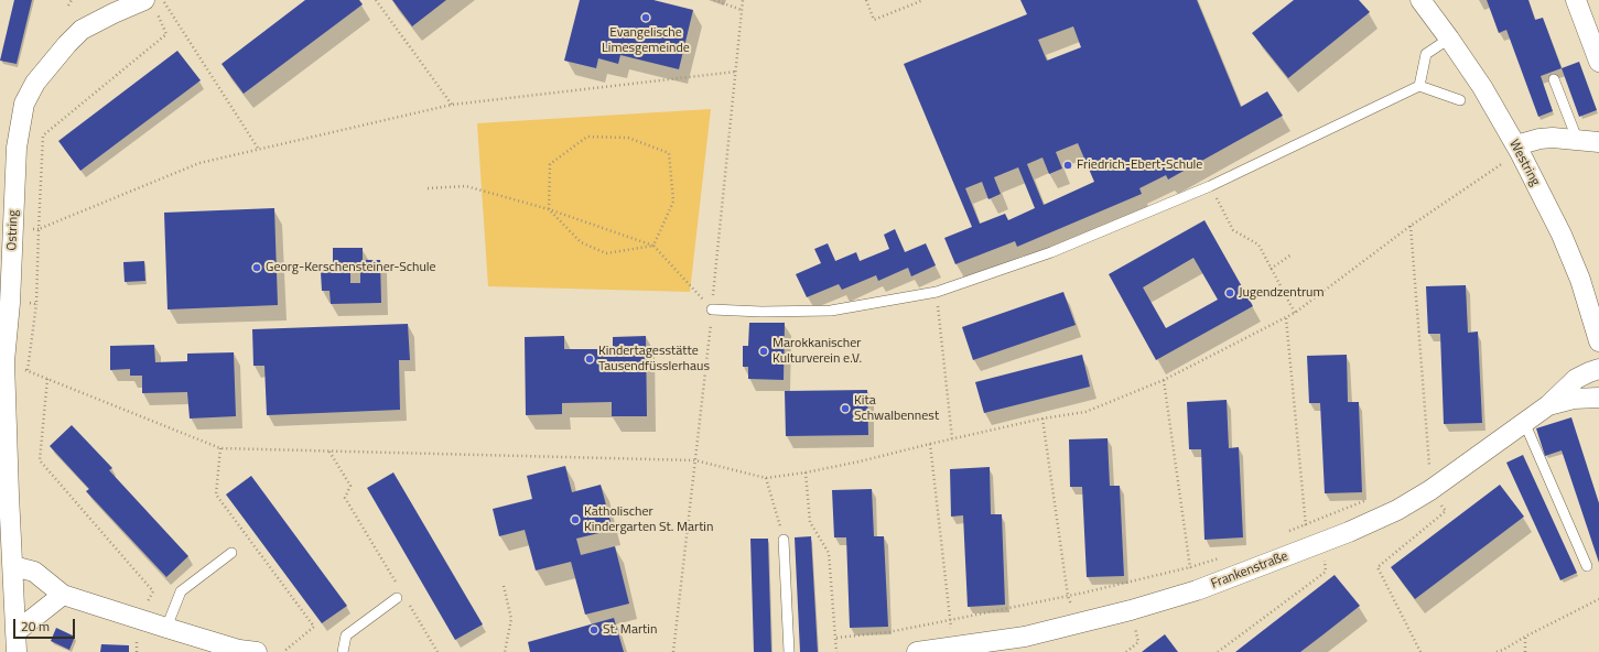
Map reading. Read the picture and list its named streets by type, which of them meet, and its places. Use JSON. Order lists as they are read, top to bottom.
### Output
{
  "streets": {
    "street": ["Westring", "Ostring", "Frankenstraße"]
  },
  "places": [
    "Evangelische Limesgemeinde",
    "Friedrich-Ebert-Schule",
    "Georg-Kerschensteiner-Schule",
    "Jugendzentrum",
    "Marokkanischer Kulturverein e.V.",
    "Kindertagesstätte Tausendfüsslerhaus",
    "Kita Schwalbennest",
    "Katholischer Kindergarten St. Martin",
    "St. Martin"
  ],
  "scale_bar": "20 m"
}
